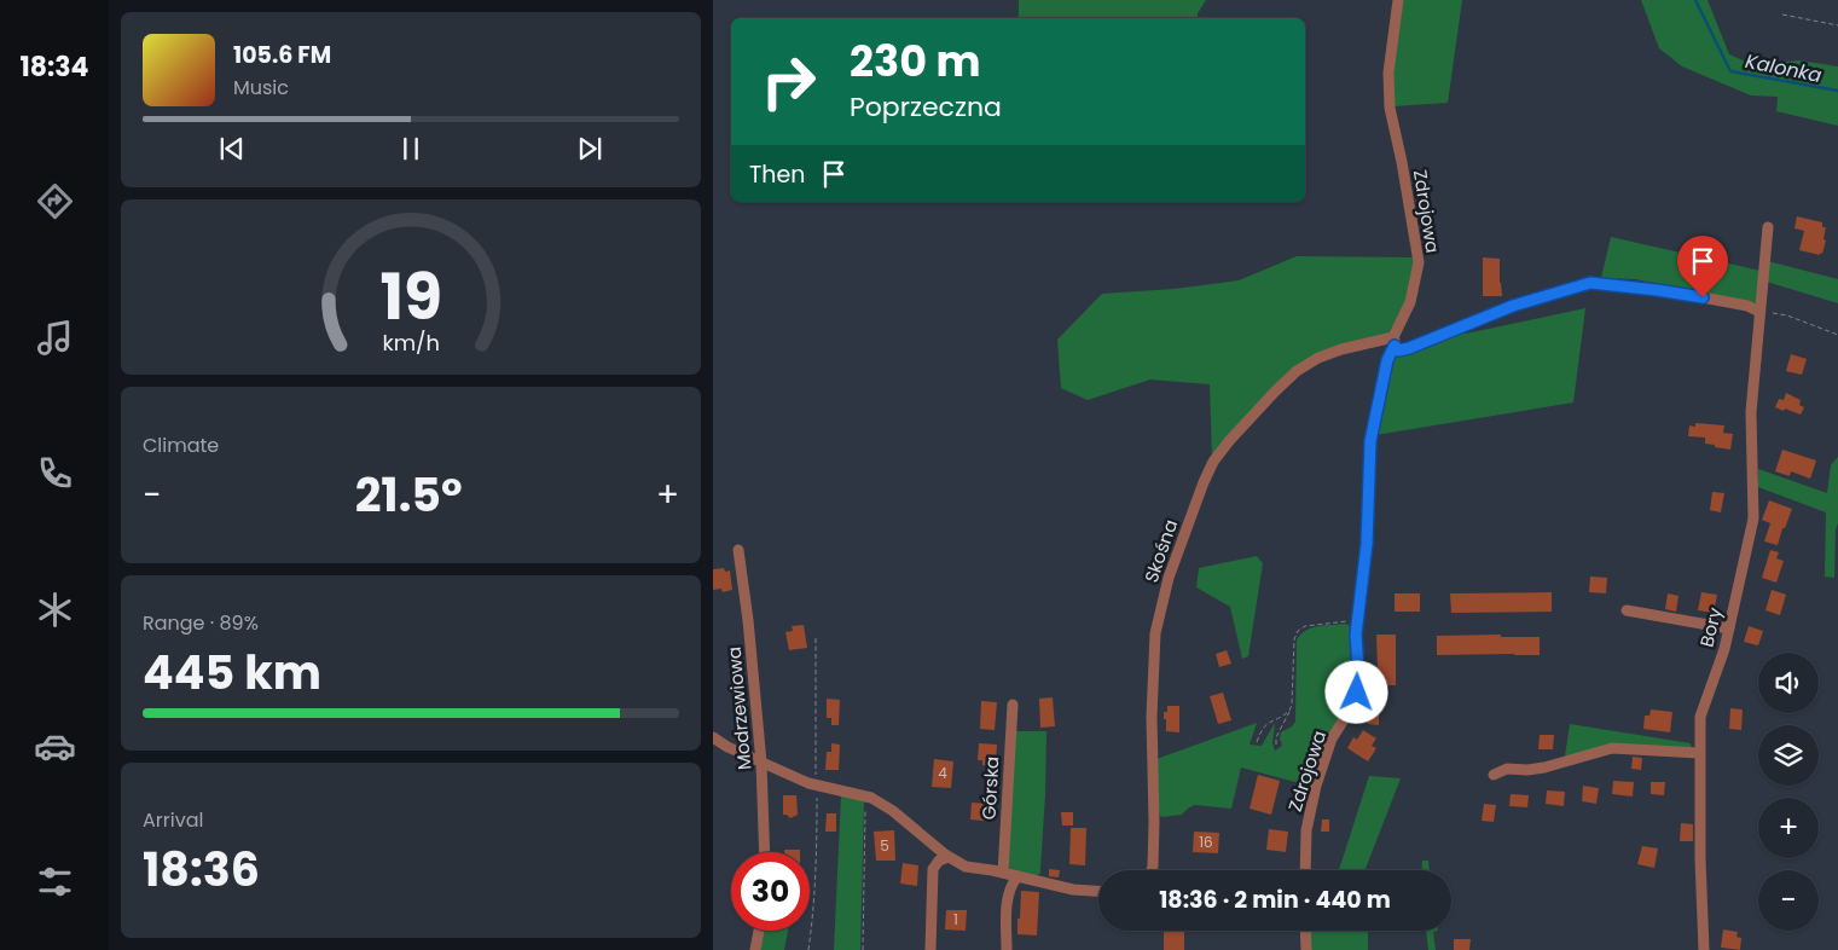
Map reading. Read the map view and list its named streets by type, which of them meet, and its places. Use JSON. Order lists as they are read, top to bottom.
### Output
{
  "streets": {
    "street": [
      "Zdrojowa",
      "Skośna",
      "Bory",
      "Modrzewiowa",
      "Górska"
    ]
  },
  "crossings": [
    ["Zdrojowa", "Skośna"],
    ["Skośna", "Bory"]
  ],
  "water": ["Kalonka"],
  "house_numbers": [
    "4",
    "16",
    "5",
    "1"
  ],
  "page": {
    "tabs": "18:34",
    "turn": ["230 m", "Poprzeczna"],
    "song": ["105.6 FM", "Music"],
    "then": "Then",
    "tile": [
      "Climate",
      ["Range · 89%", "445 km"],
      ["Arrival", "18:36"]
    ],
    "heat": ["−", "21.5°", "+"],
    "map_buttons": ["+", "−"],
    "limit": "30",
    "trip": "18:36 · 2 min · 440 m",
    "gauge": ["19", "km/h"]
  }
}
